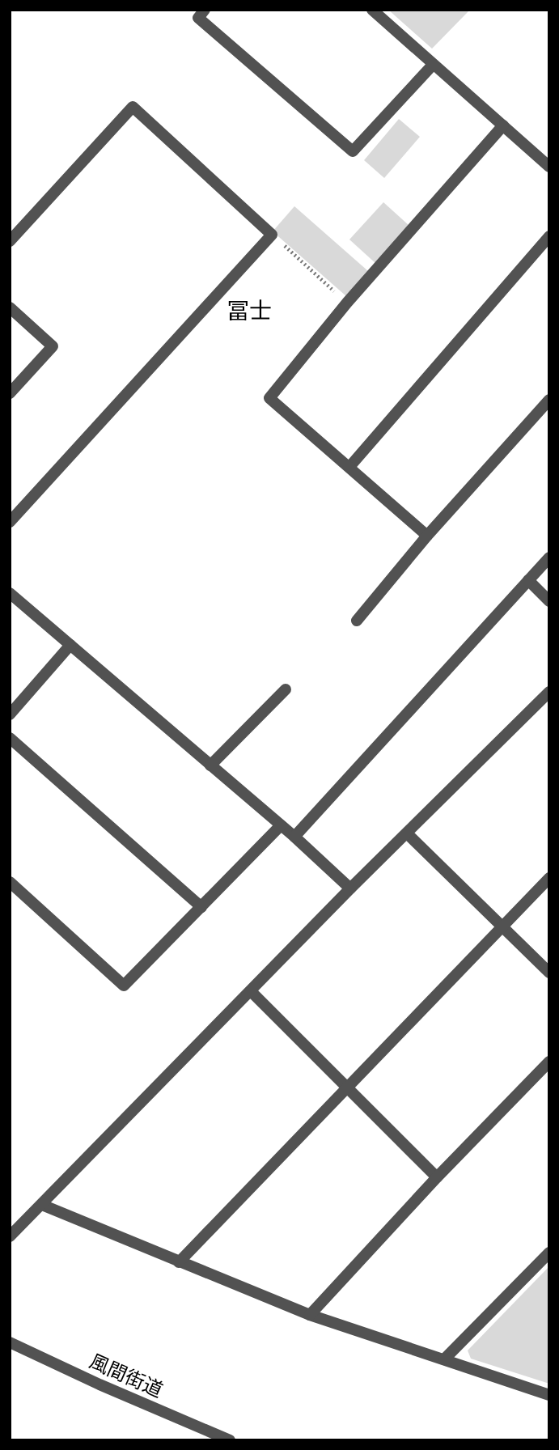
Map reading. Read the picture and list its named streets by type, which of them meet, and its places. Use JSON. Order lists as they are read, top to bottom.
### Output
{
  "streets": {
    "street": ["風間街道"]
  },
  "districts": ["冨士"]
}
